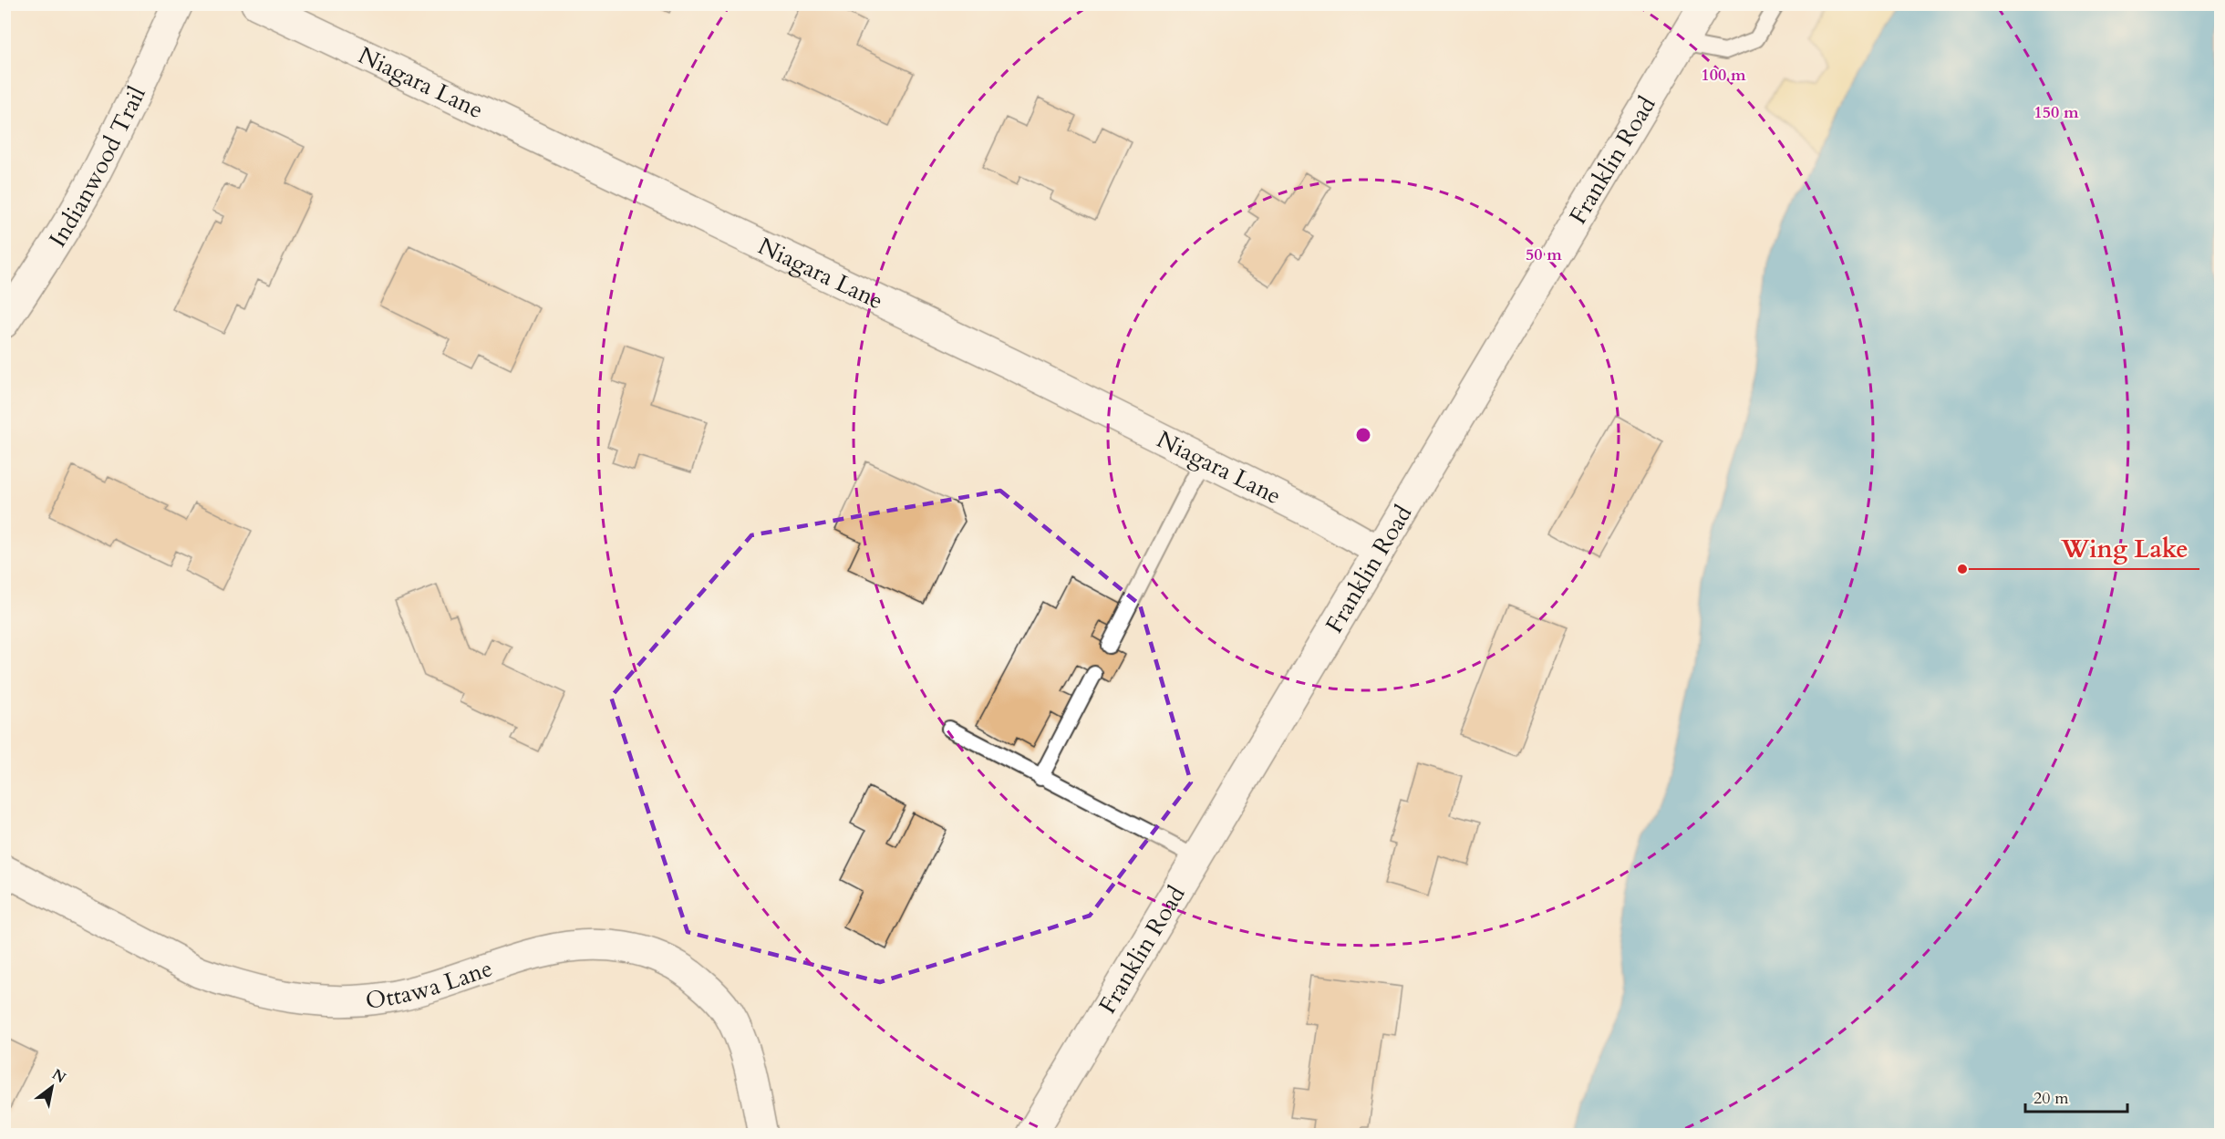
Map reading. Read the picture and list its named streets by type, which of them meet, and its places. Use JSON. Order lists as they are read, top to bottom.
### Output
{
  "streets": {
    "street": [
      "Niagara Lane",
      "Franklin Road",
      "Indianwood Trail",
      "Ottawa Lane"
    ]
  },
  "crossings": [
    ["Niagara Lane", "Franklin Road"]
  ],
  "places": ["Wing Lake"],
  "scale_bar": "20 m",
  "north": "top right",
  "rings": ["100 m", "150 m", "50 m"]
}
